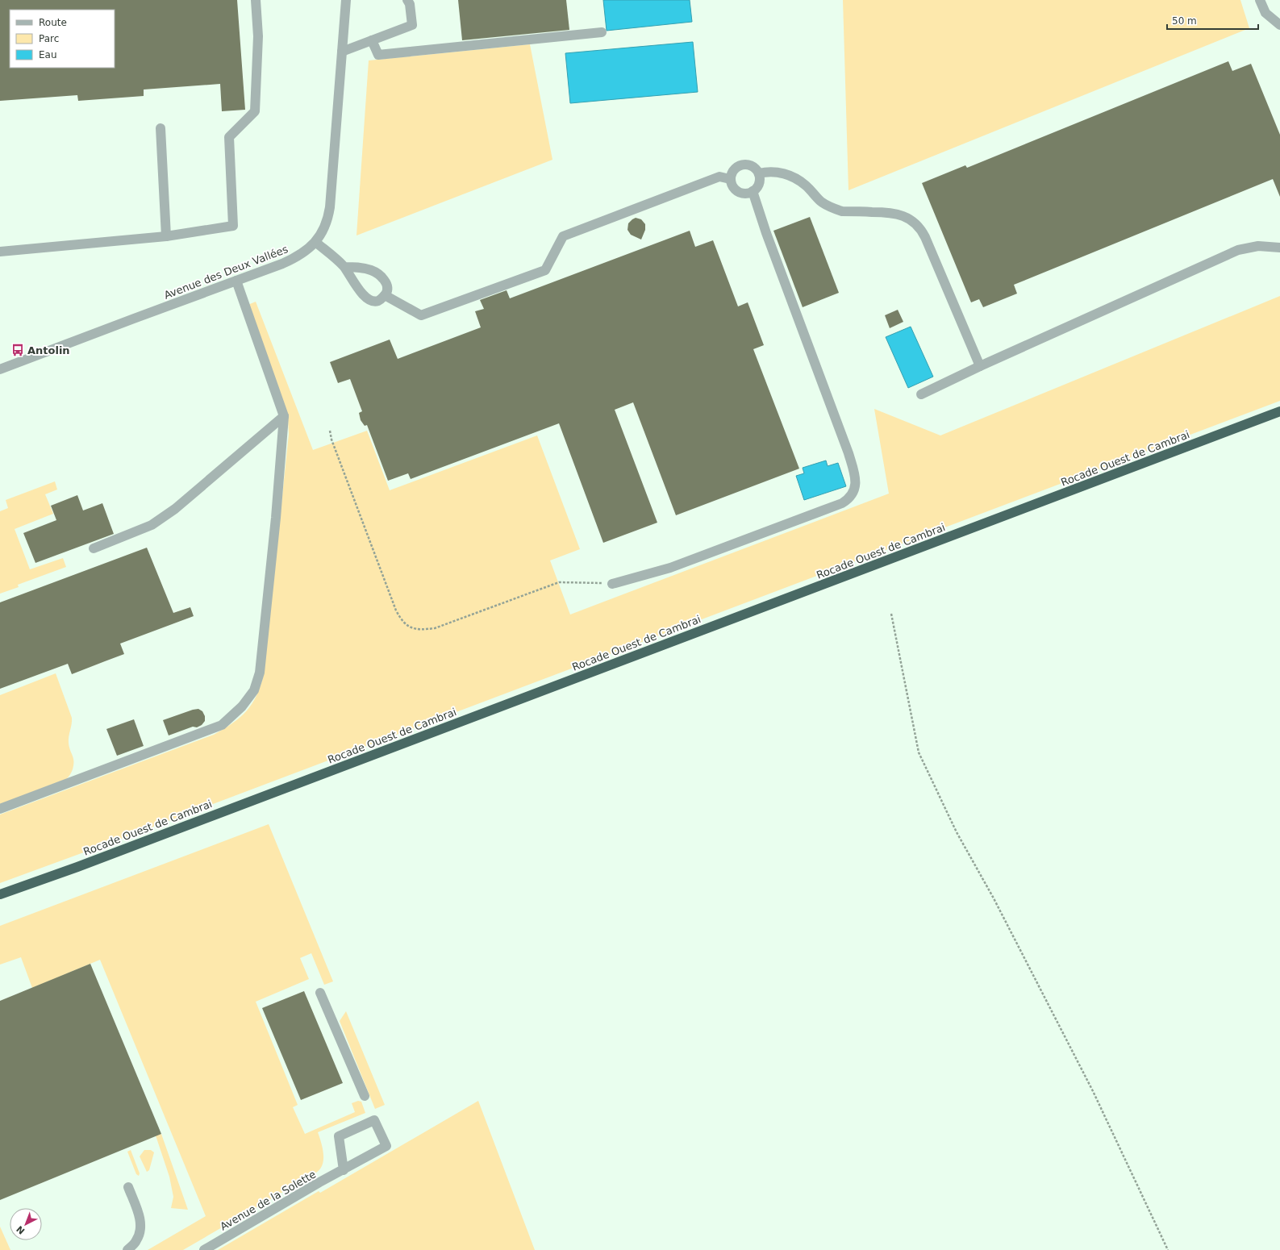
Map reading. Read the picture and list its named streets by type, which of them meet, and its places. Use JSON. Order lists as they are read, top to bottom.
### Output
{
  "streets": {
    "highway": ["Rocade Ouest de Cambrai"],
    "street": ["Avenue des Deux Vallées", "Avenue de la Solette"]
  },
  "places": {
    "bus stop": ["Antolin"]
  },
  "legend": ["Route", "Parc", "Eau"],
  "scale_bar": "50 m",
  "north": "bottom left"
}
